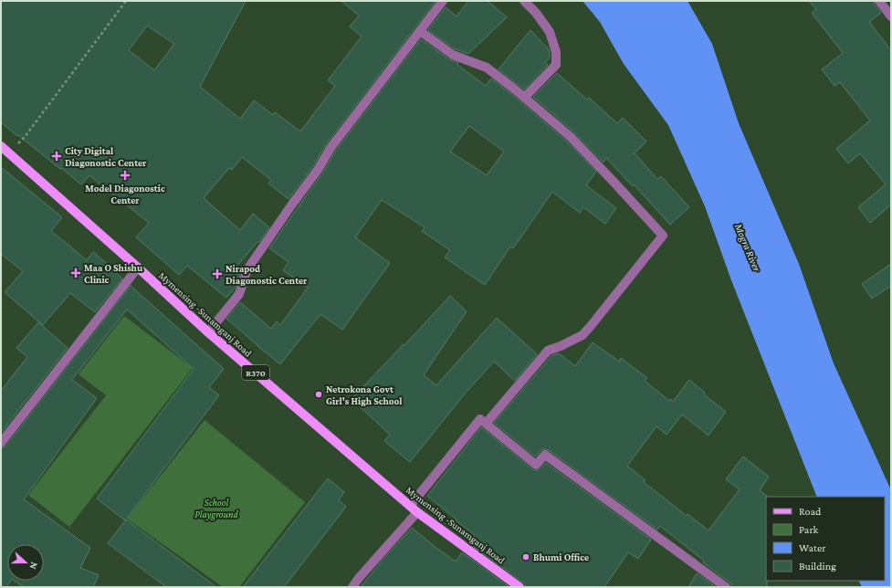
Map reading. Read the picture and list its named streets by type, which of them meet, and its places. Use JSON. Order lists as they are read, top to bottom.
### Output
{
  "streets": {
    "main road": ["Mymensing -Sunamganj Road", "R370"]
  },
  "water": ["Mogra River"],
  "parks": ["School Playground"],
  "places": {
    "health": [
      "City Digital Diagonostic Center",
      "Model Diagonostic Center",
      "Maa O Shishu Clinic",
      "Nirapod Diagonostic Center"
    ],
    "other": ["Netrokona Govt Girl's High School", "Bhumi Office"]
  },
  "legend": [
    "Road",
    "Park",
    "Water",
    "Building"
  ],
  "north": "right"
}
